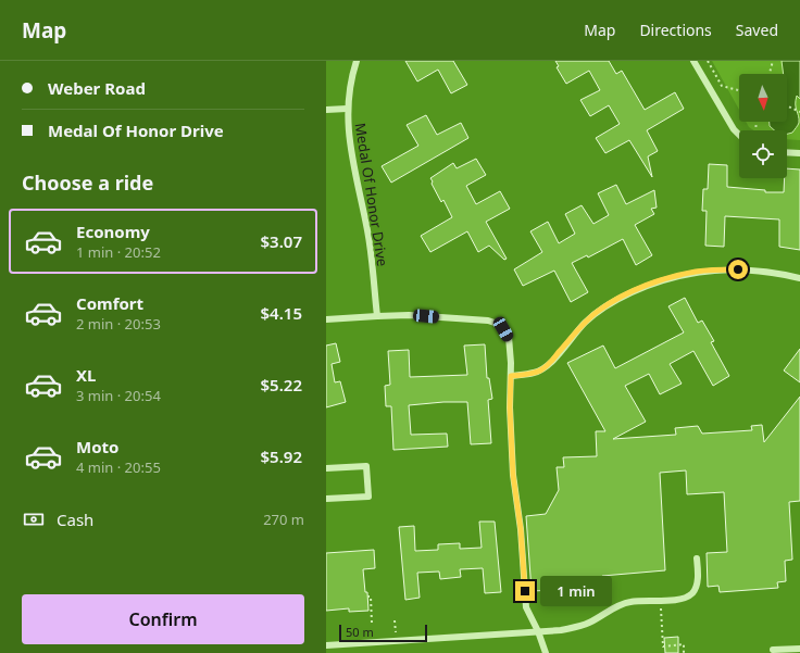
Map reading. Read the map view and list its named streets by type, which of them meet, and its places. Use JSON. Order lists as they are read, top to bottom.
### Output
{
  "streets": {
    "lane": ["Medal Of Honor Drive"]
  },
  "scale_bar": "50 m",
  "north": "bottom",
  "page": {
    "header": "Map",
    "nav": ["Map", "Directions", "Saved"],
    "banner": ["Weber Road", "Medal Of Honor Drive"],
    "heading": "Choose a ride",
    "list": [
      {
        "name": "Economy",
        "note": "1 min · 20:52",
        "value": "$3.07"
      },
      {
        "name": "Comfort",
        "note": "2 min · 20:53",
        "value": "$4.15"
      },
      {
        "name": "XL",
        "note": "3 min · 20:54",
        "value": "$5.22"
      },
      {
        "name": "Moto",
        "note": "4 min · 20:55",
        "value": "$5.92"
      }
    ],
    "pay": ["Cash", "270 m"],
    "bubble": "1 min",
    "buttons": "Confirm",
    "scale": "50 m"
  }
}
